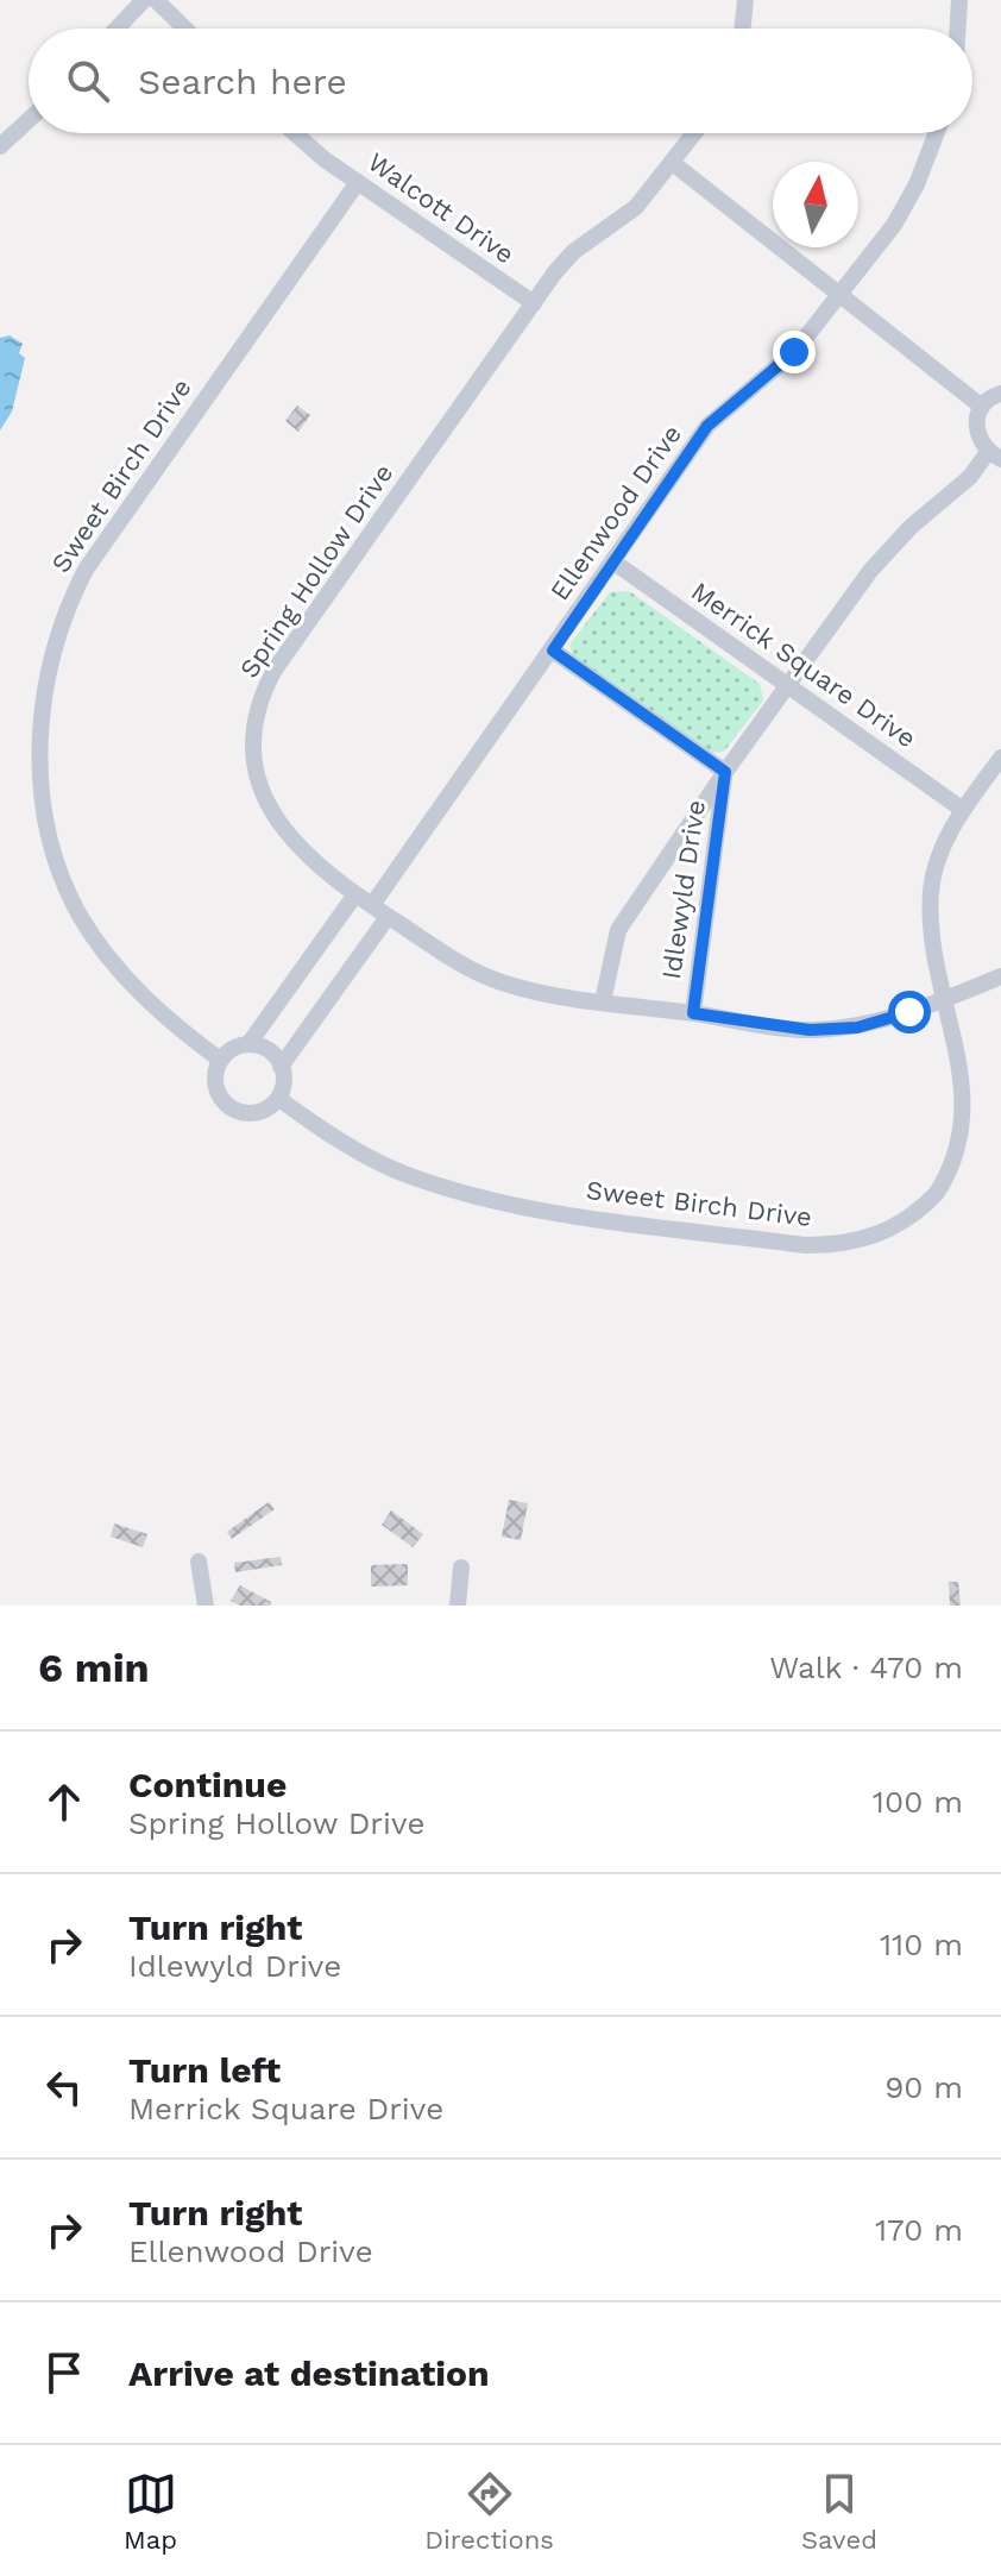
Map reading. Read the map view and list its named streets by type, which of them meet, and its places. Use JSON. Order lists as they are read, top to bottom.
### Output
{
  "streets": {
    "street": [
      "Walcott Drive",
      "Sweet Birch Drive",
      "Ellenwood Drive",
      "Spring Hollow Drive",
      "Merrick Square Drive",
      "Idlewyld Drive"
    ]
  },
  "crossings": [
    ["Walcott Drive", "Sweet Birch Drive"],
    ["Walcott Drive", "Spring Hollow Drive"],
    ["Sweet Birch Drive", "Spring Hollow Drive"],
    ["Sweet Birch Drive", "Merrick Square Drive"],
    ["Ellenwood Drive", "Spring Hollow Drive"],
    ["Ellenwood Drive", "Merrick Square Drive"],
    ["Spring Hollow Drive", "Idlewyld Drive"],
    ["Merrick Square Drive", "Idlewyld Drive"]
  ],
  "north": "top",
  "page": {
    "search": "Search here",
    "heading": ["6 min", "Walk · 470 m"],
    "list": [
      ["Continue", "Spring Hollow Drive", "100 m"],
      ["Turn right", "Idlewyld Drive", "110 m"],
      ["Turn left", "Merrick Square Drive", "90 m"],
      ["Turn right", "Ellenwood Drive", "170 m"],
      "Arrive at destination"
    ],
    "nav": ["Map", "Directions", "Saved"]
  }
}
